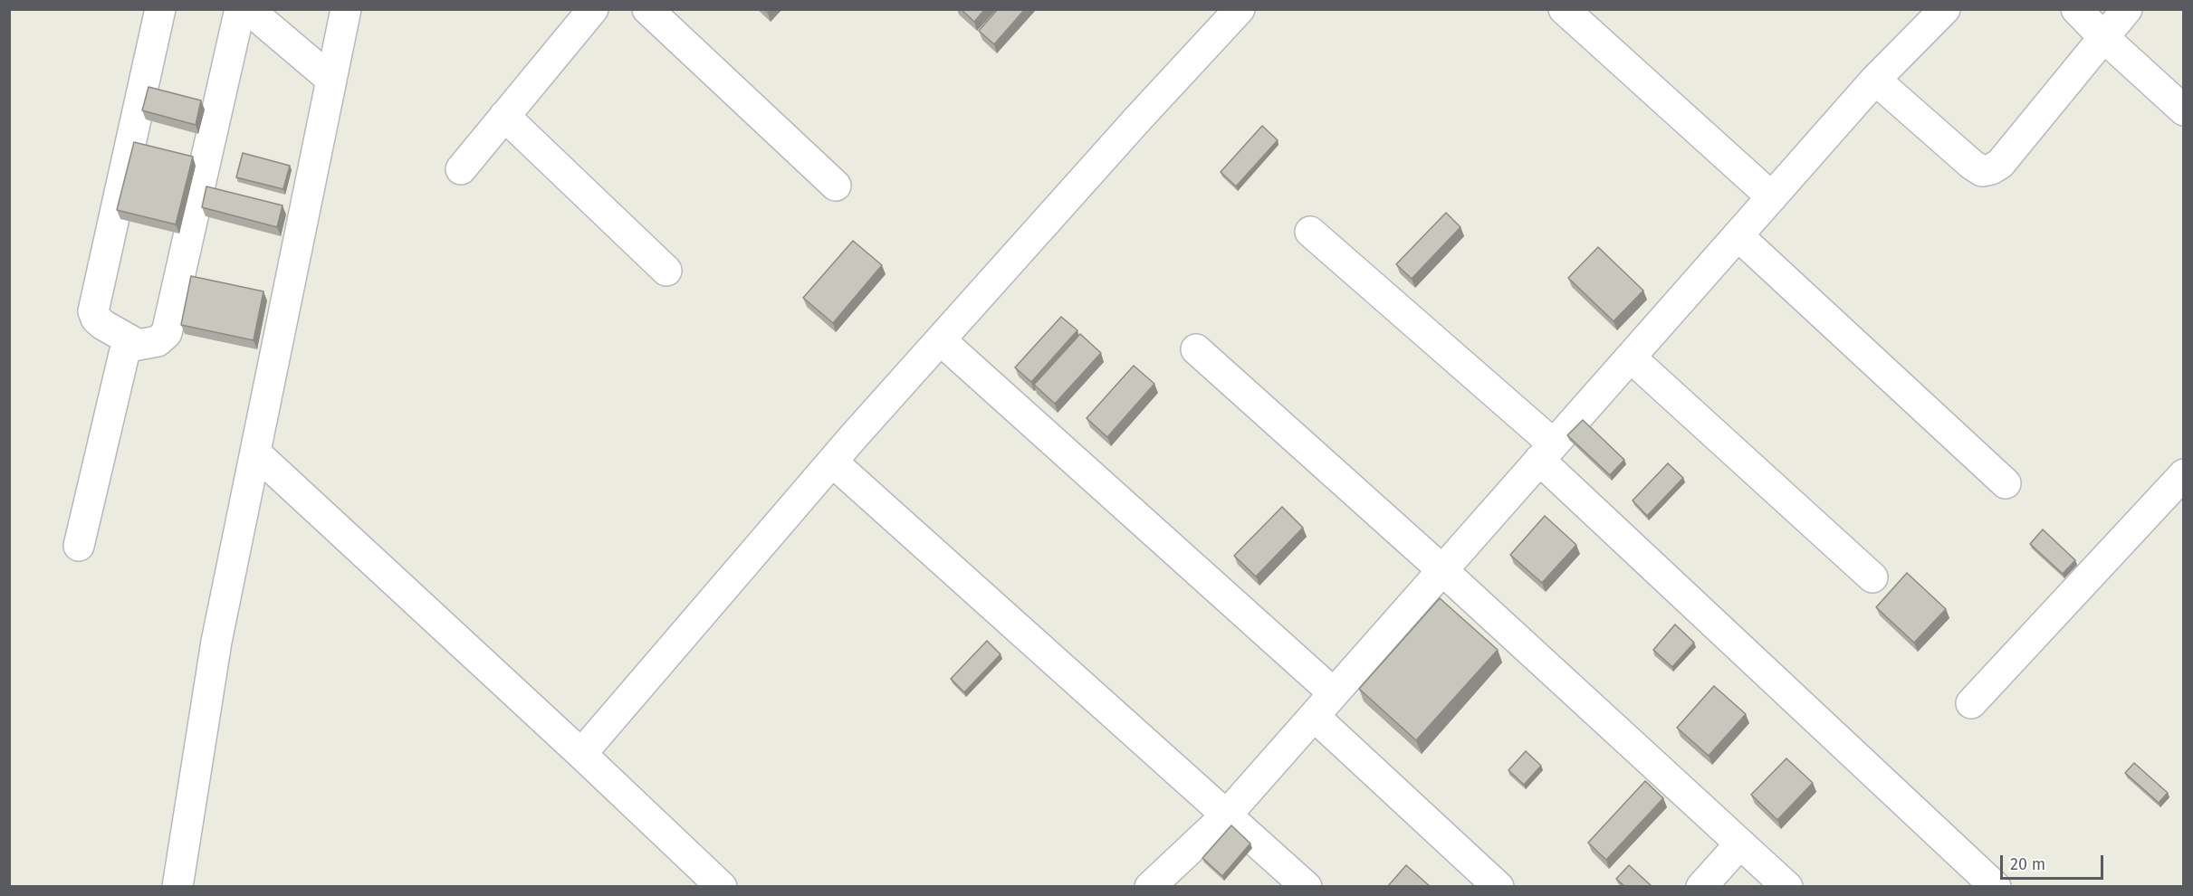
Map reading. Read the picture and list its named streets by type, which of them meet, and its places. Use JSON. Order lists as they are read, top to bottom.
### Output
{
  "scale_bar": "20 m"
}
